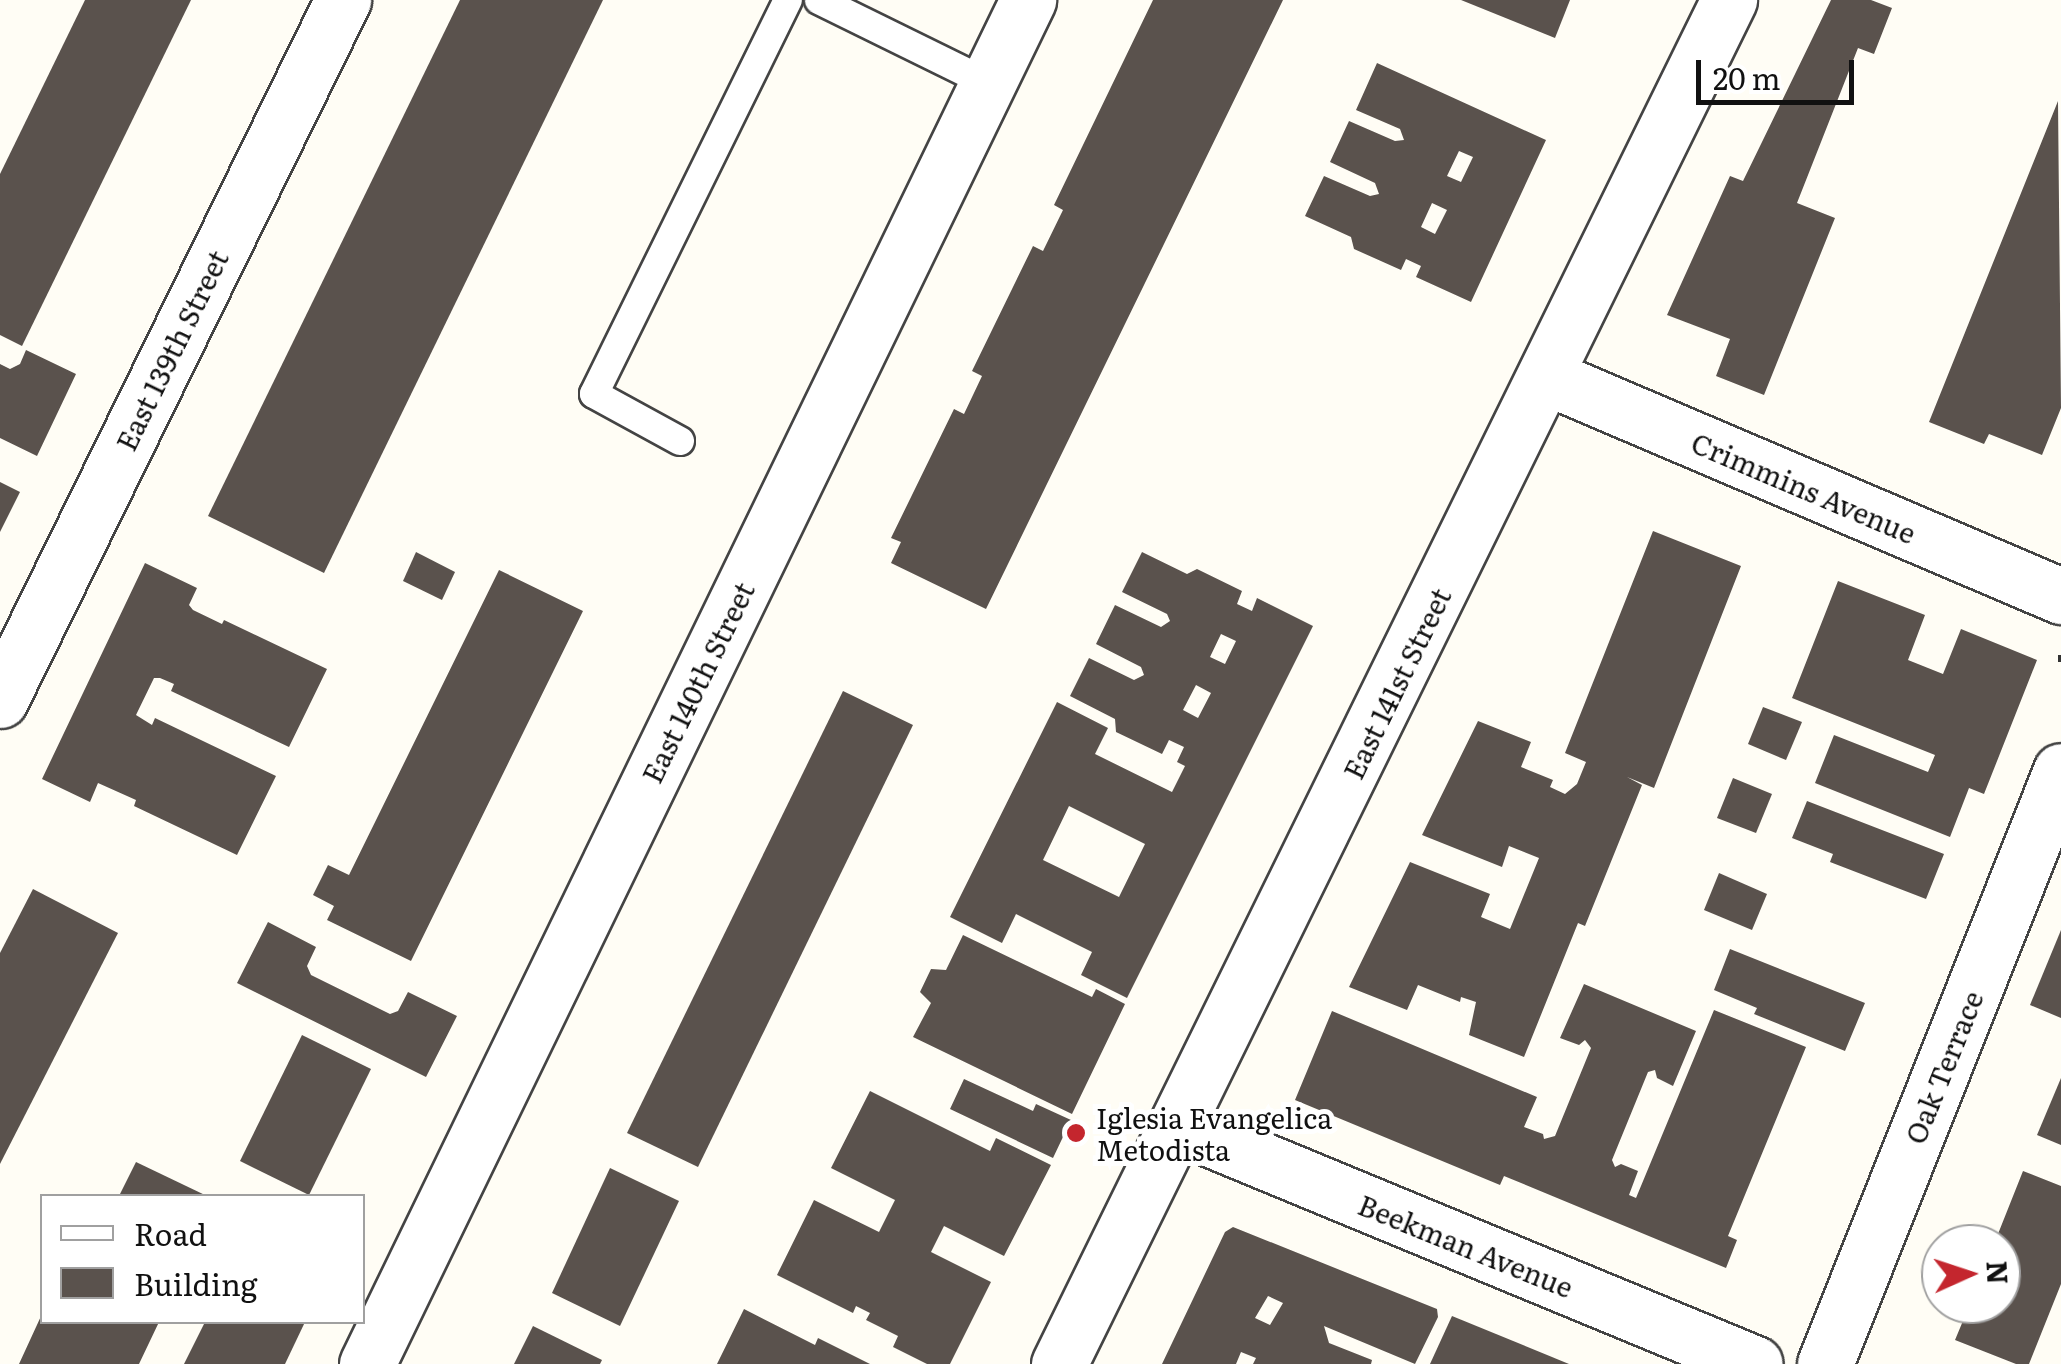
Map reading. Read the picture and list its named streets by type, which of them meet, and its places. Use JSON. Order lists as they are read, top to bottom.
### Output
{
  "streets": {
    "street": [
      "East 139th Street",
      "Crimmins Avenue",
      "East 140th Street",
      "East 141st Street",
      "Oak Terrace",
      "Beekman Avenue"
    ]
  },
  "crossings": [
    ["Crimmins Avenue", "East 141st Street"],
    ["East 141st Street", "Beekman Avenue"]
  ],
  "places": ["Iglesia Evangelica Metodista"],
  "legend": ["Road", "Building"],
  "scale_bar": "20 m",
  "north": "right"
}
